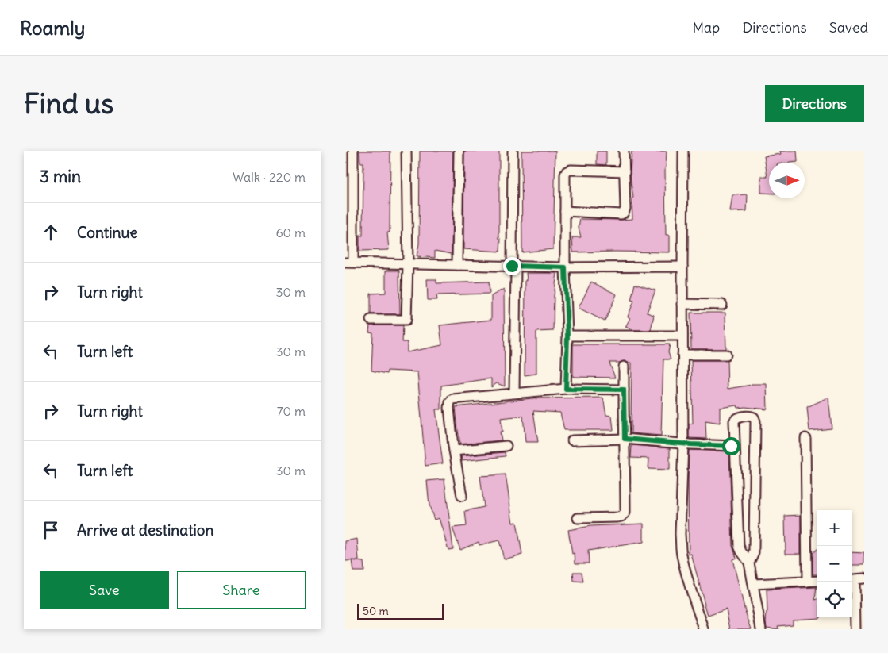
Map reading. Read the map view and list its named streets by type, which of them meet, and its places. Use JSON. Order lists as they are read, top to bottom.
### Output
{
  "scale_bar": "50 m",
  "north": "right",
  "page": {
    "header": "Roamly",
    "nav": ["Map", "Directions", "Saved"],
    "buttons": [
      "Directions",
      ["Save", "Share"]
    ],
    "title": "Find us",
    "heading": ["3 min", "Walk · 220 m"],
    "list": [
      ["Continue", "60 m"],
      ["Turn right", "30 m"],
      ["Turn left", "30 m"],
      ["Turn right", "70 m"],
      ["Turn left", "30 m"],
      "Arrive at destination"
    ],
    "map_buttons": ["+", "−"],
    "scale": "50 m"
  }
}
